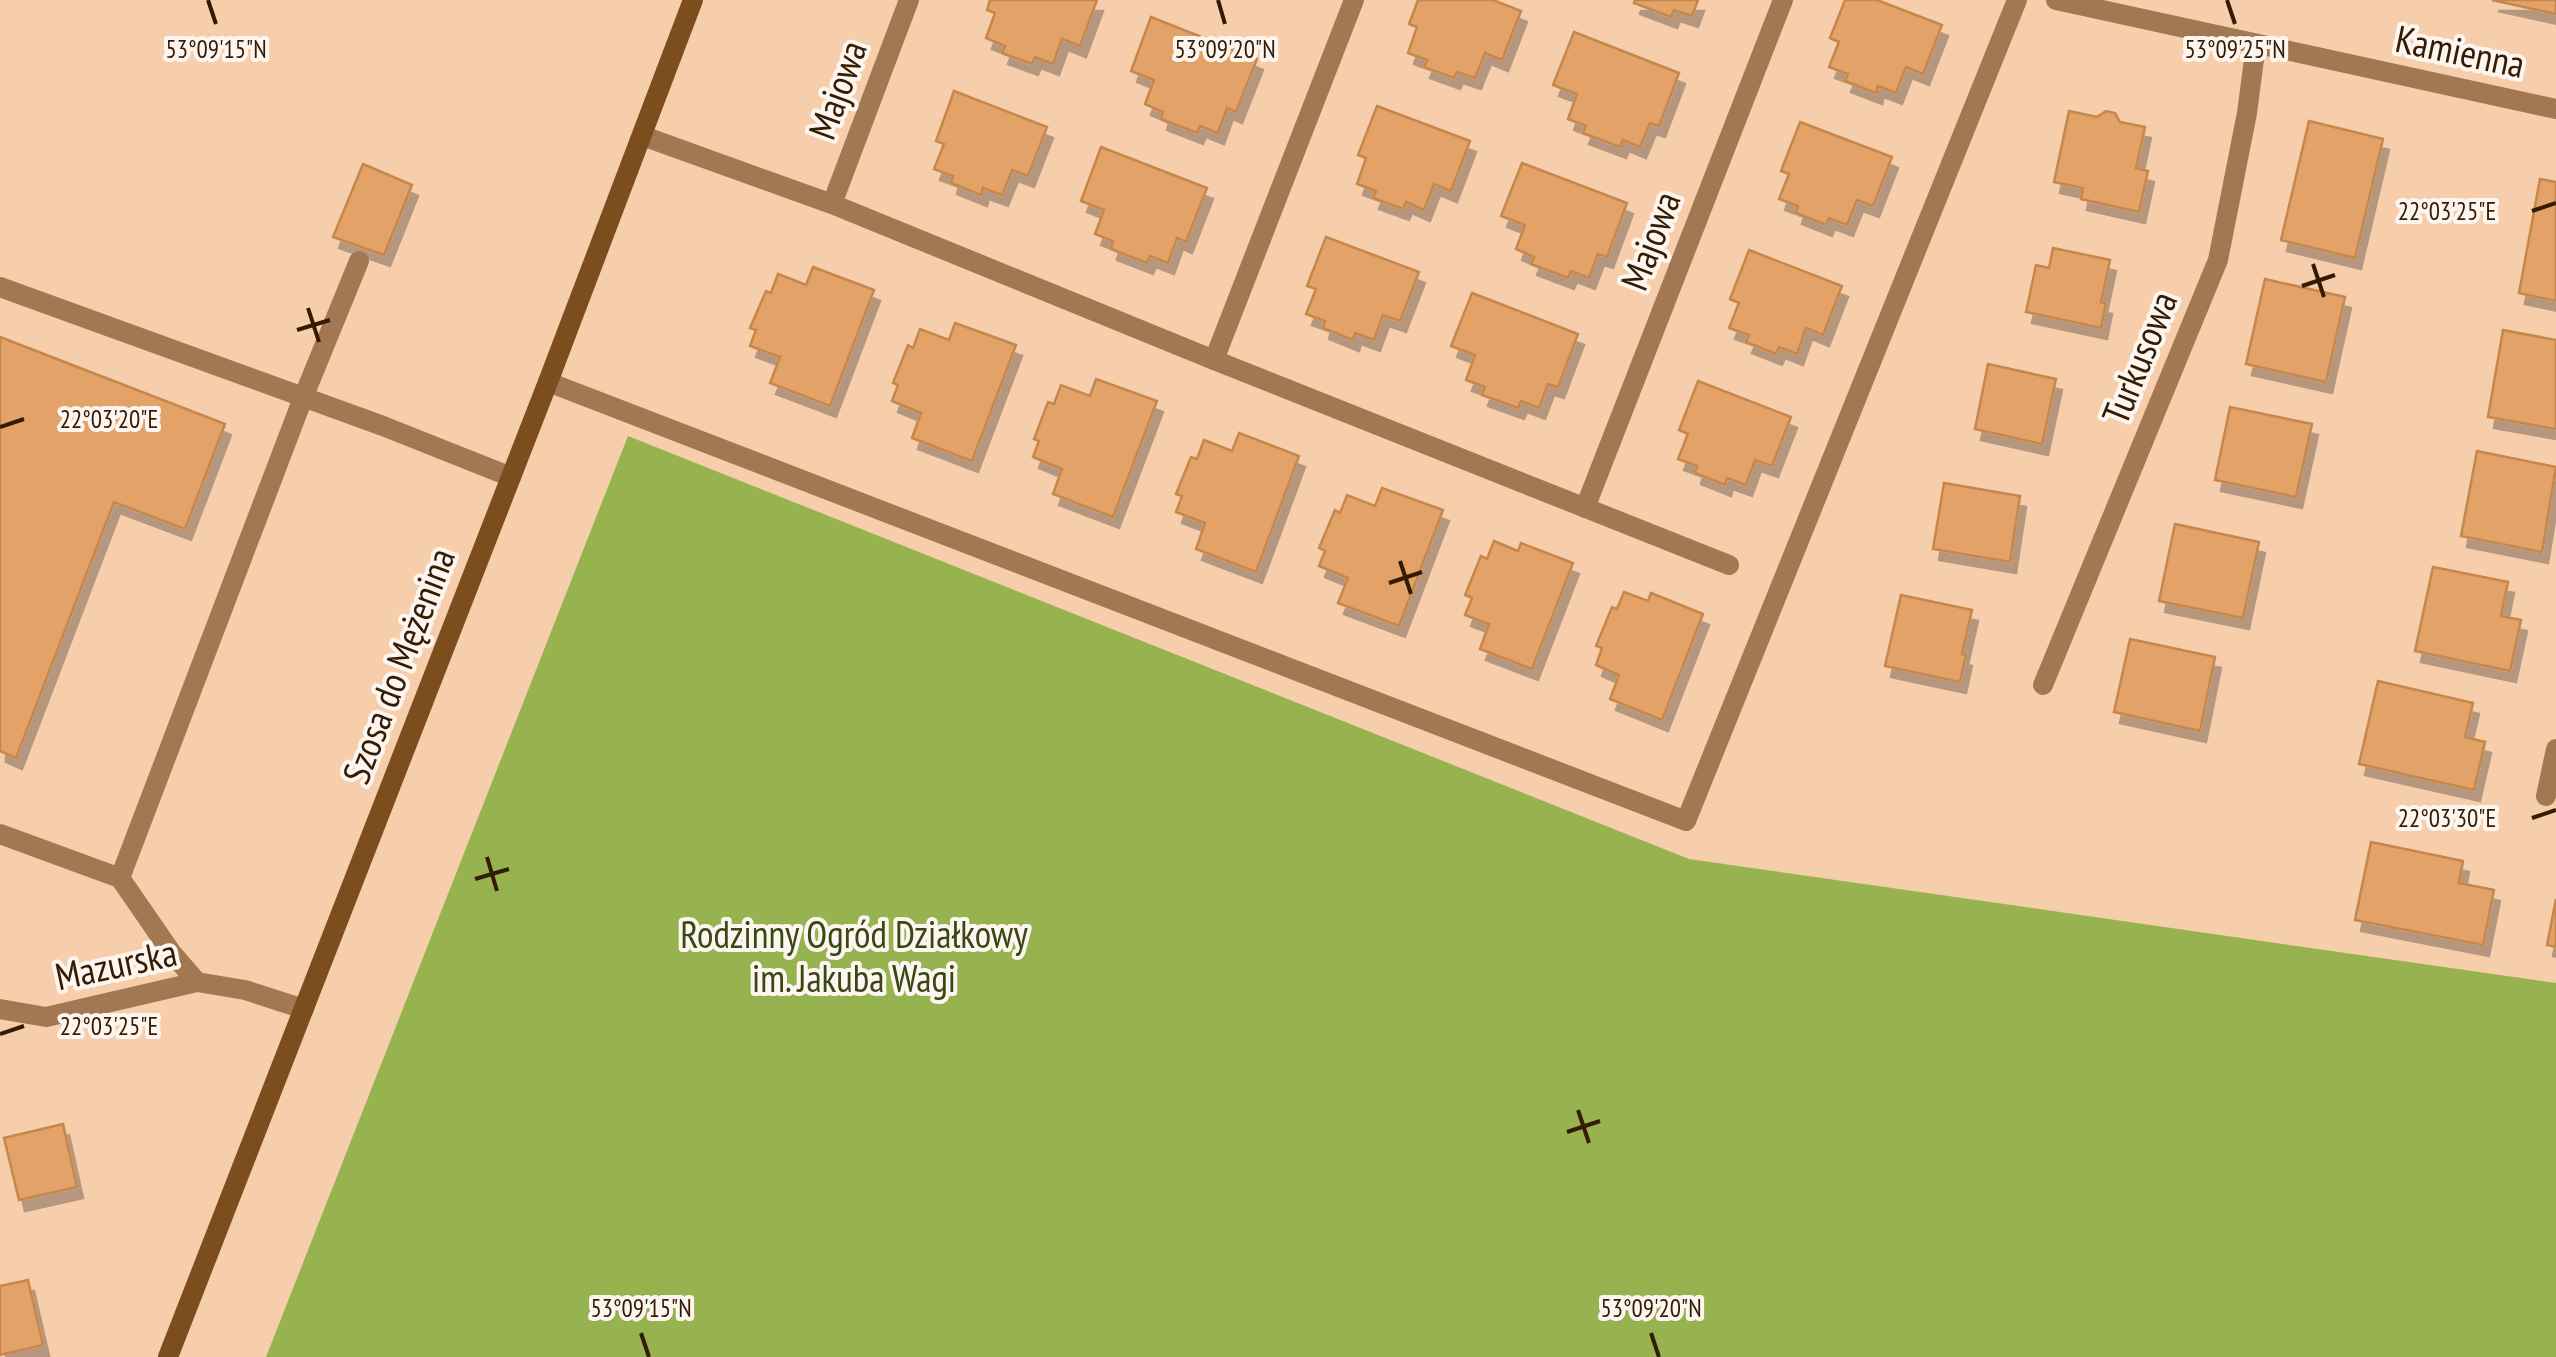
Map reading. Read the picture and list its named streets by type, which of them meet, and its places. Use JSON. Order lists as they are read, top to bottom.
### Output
{
  "streets": {
    "main road": ["Szosa do Mężenina"],
    "street": [
      "Kamienna",
      "Majowa",
      "Turkusowa",
      "Mazurska"
    ]
  },
  "crossings": [
    ["Kamienna", "Turkusowa"],
    ["Szosa do Mężenina", "Mazurska"]
  ],
  "parks": ["Rodzinny Ogród Działkowy im. Jakuba Wagi"],
  "coordinates": [
    "53°09'15\"N",
    "53°09'20\"N",
    "53°09'25\"N",
    "22°03'25\"E",
    "22°03'20\"E",
    "22°03'30\"E"
  ]
}
